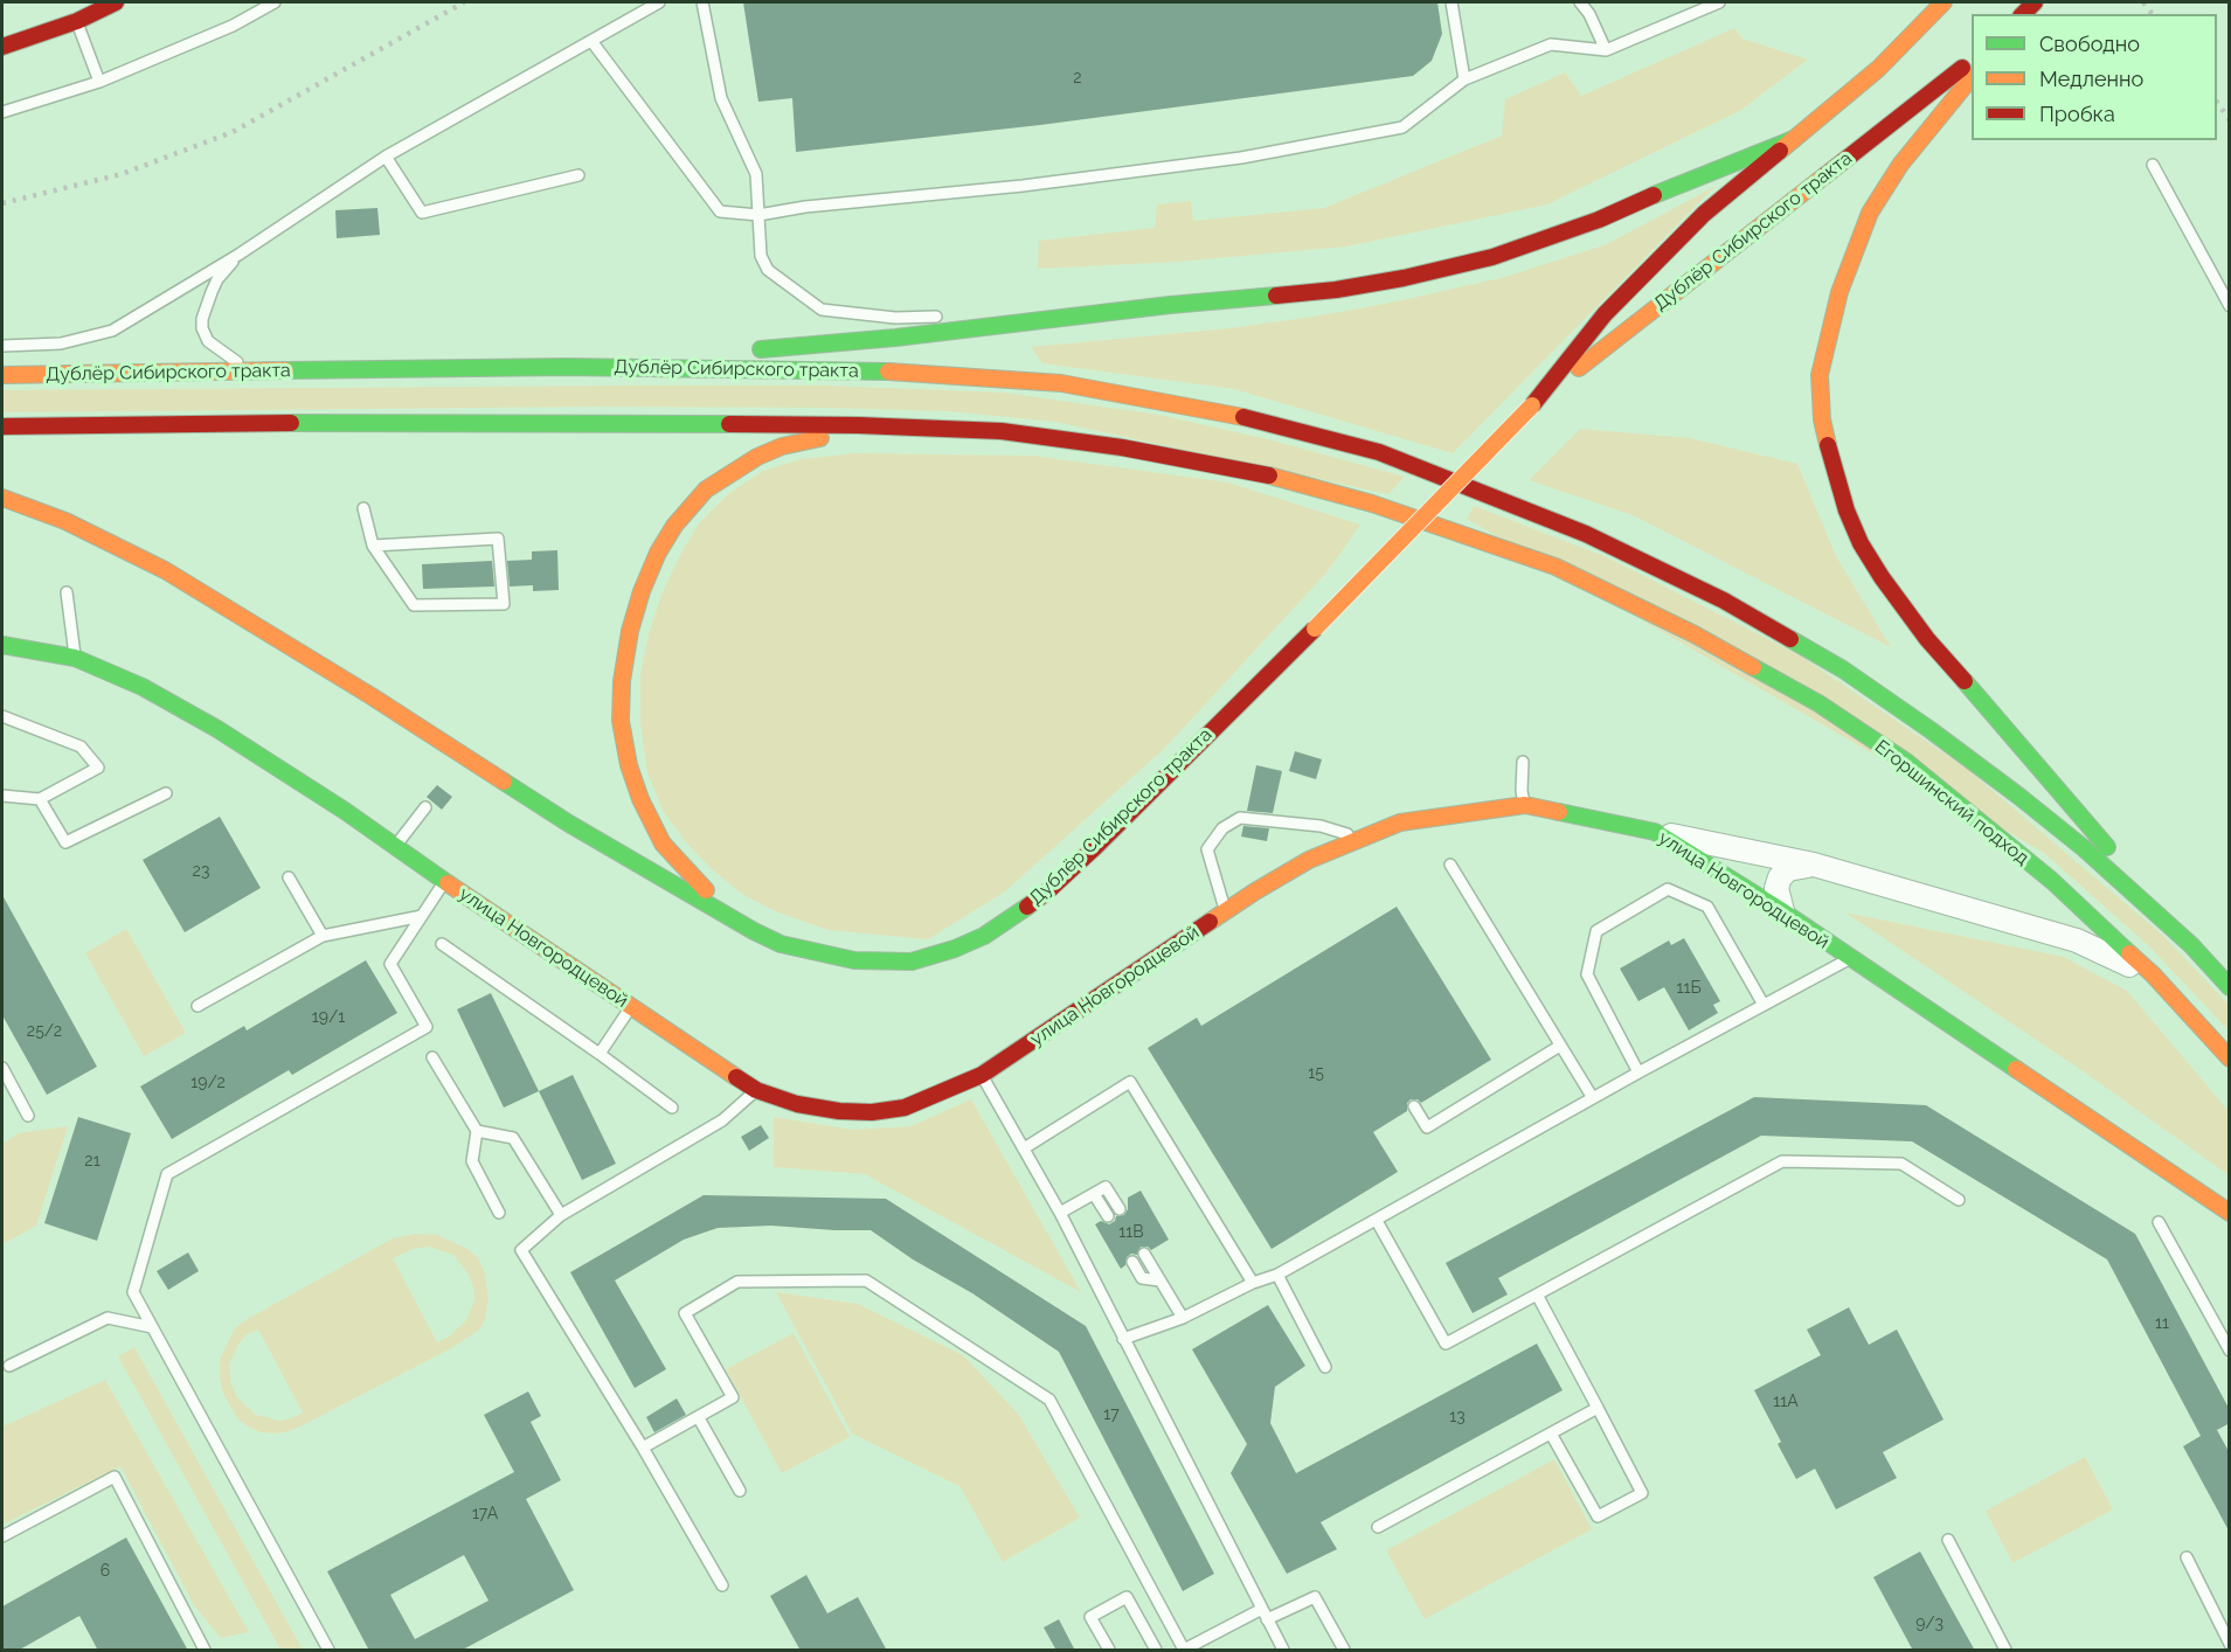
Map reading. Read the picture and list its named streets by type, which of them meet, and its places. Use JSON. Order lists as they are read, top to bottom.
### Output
{
  "streets": {
    "main road": ["Дублёр Сибирского тракта", "Егоршинский подход", "улица Новгородцевой"]
  },
  "crossings": [
    ["Дублёр Сибирского тракта", "Егоршинский подход"]
  ],
  "house_numbers": [
    "2",
    "23",
    "11Б",
    "19/1",
    "25/2",
    "15",
    "19/2",
    "21",
    "11В",
    "11",
    "11А",
    "17",
    "13",
    "17А",
    "6",
    "9/3"
  ],
  "legend": ["Свободно", "Медленно", "Пробка"]
}
